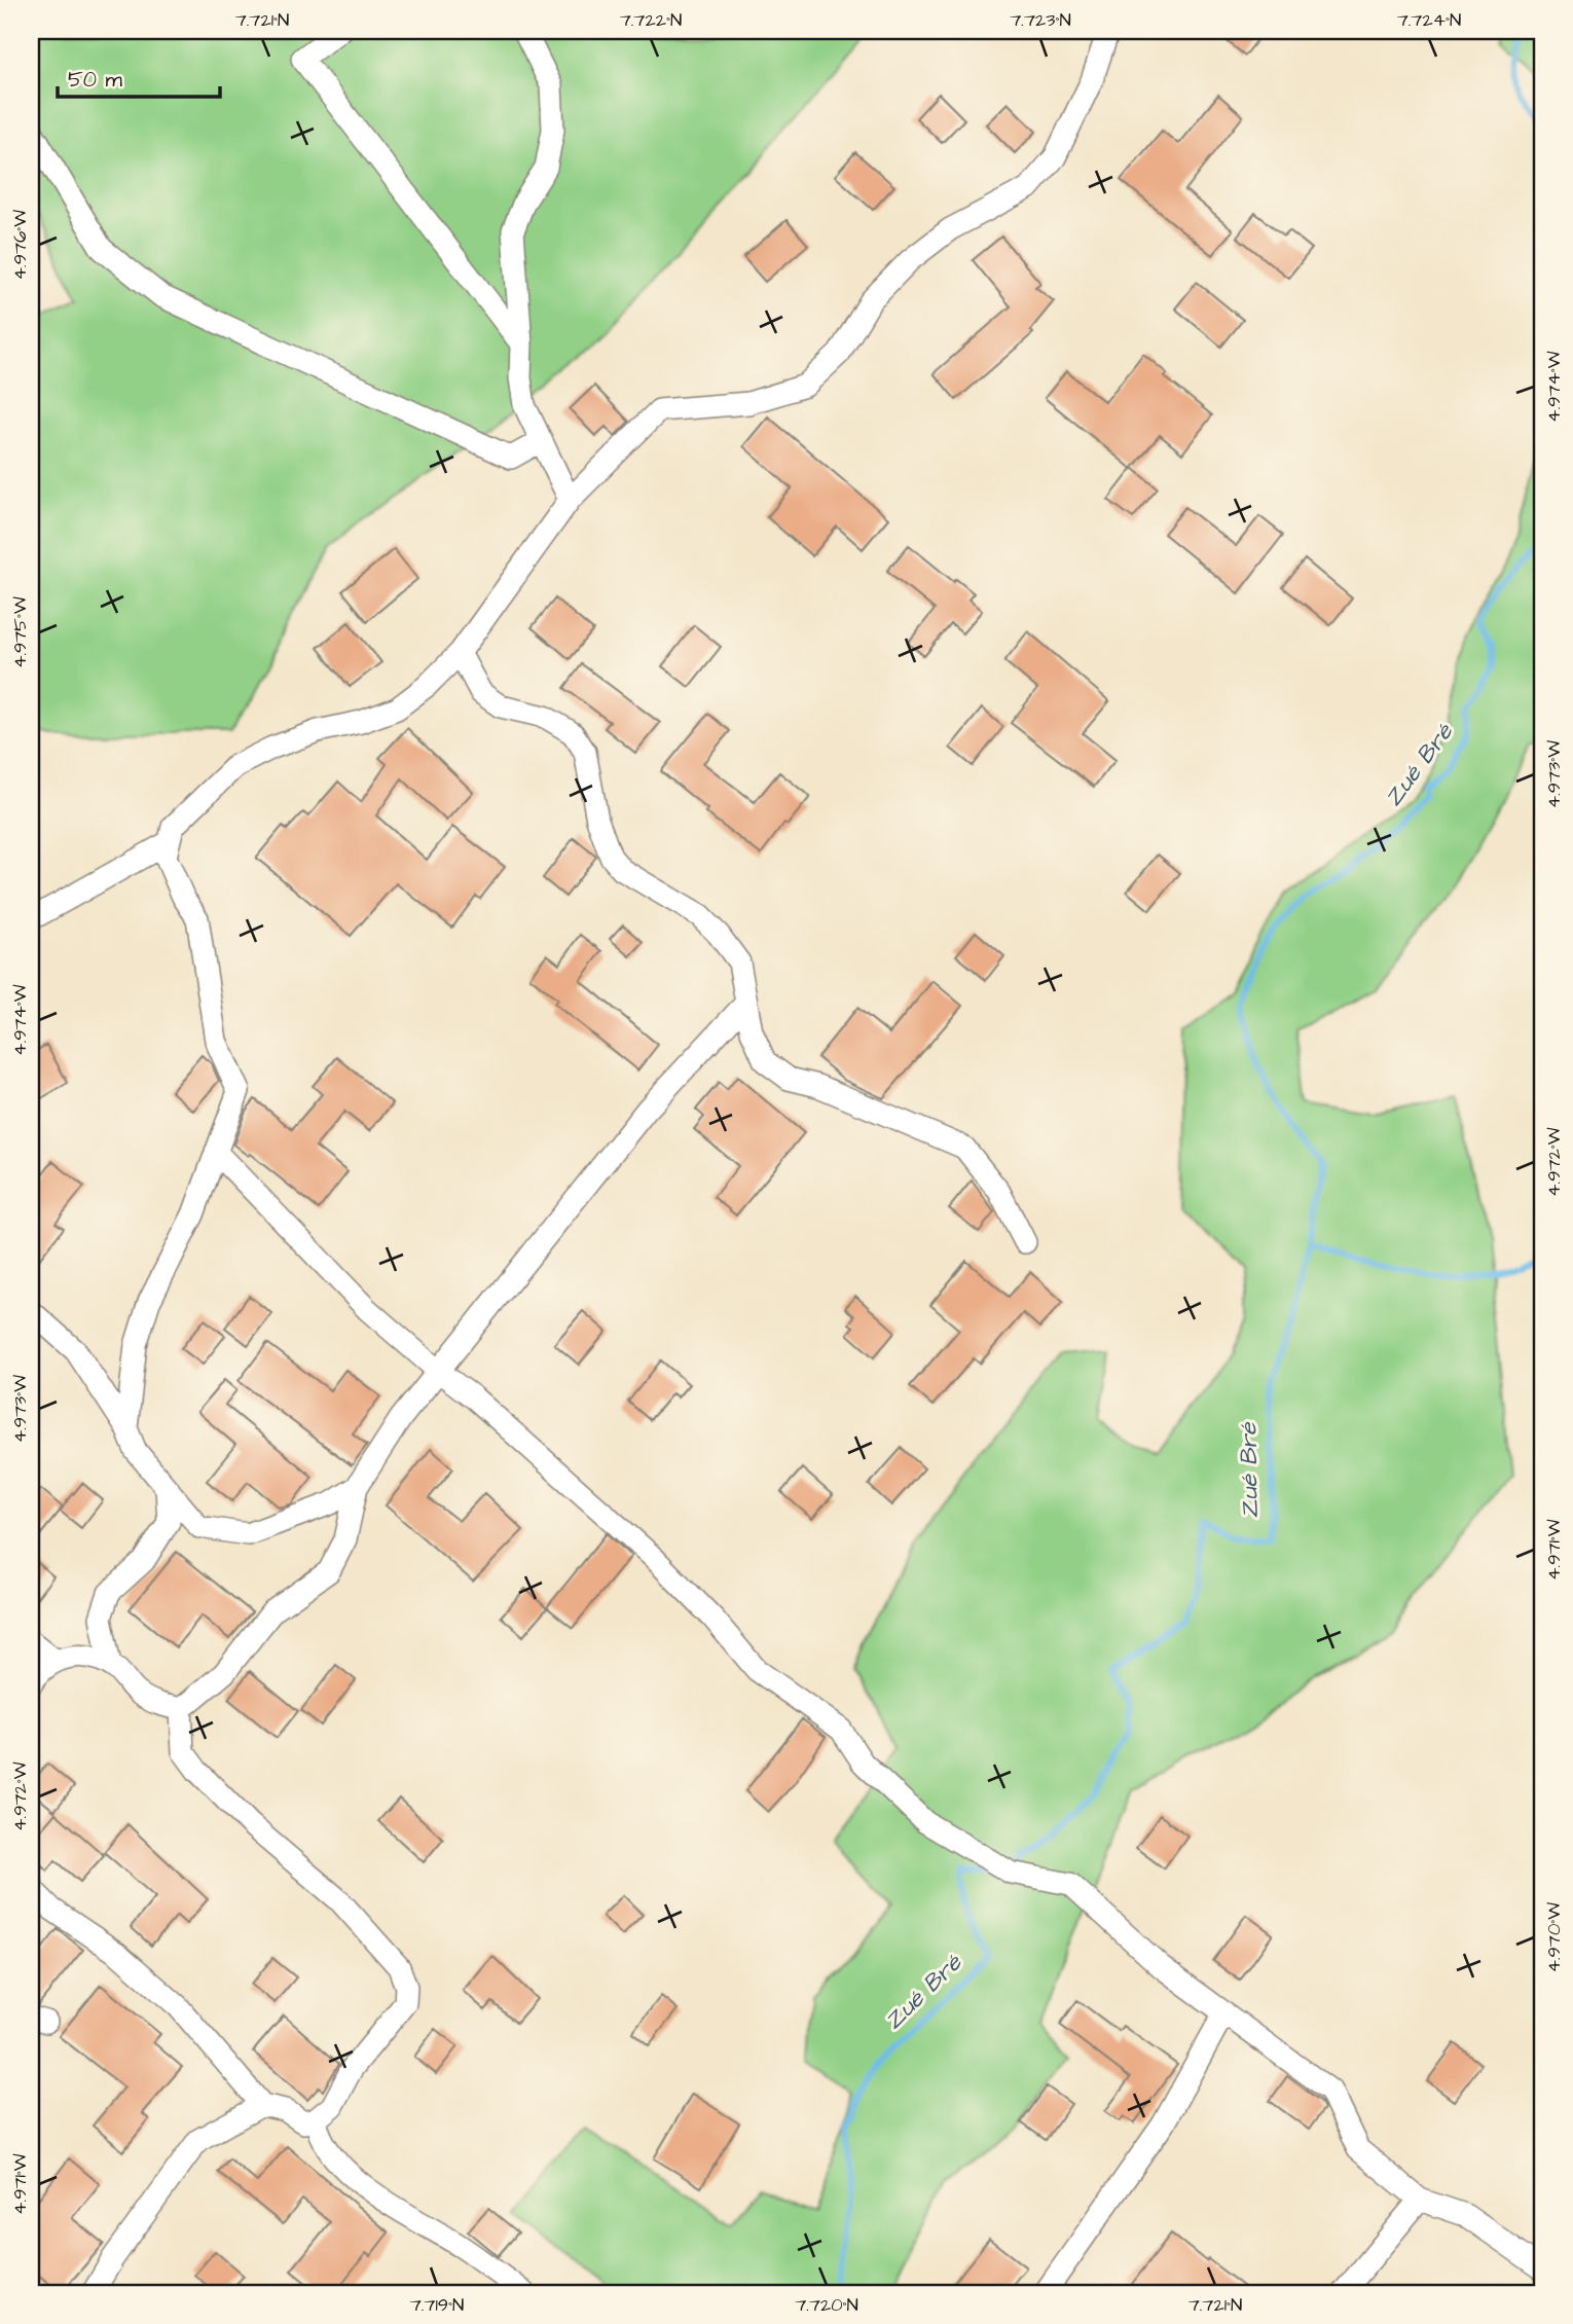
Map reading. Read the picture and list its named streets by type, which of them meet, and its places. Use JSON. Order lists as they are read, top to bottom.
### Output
{
  "water": ["Zué Bré"],
  "scale_bar": "50 m",
  "coordinates": [
    "7.721°N",
    "7.722°N",
    "7.723°N",
    "7.724°N",
    "4.976°W",
    "4.974°W",
    "4.975°W",
    "4.973°W",
    "4.972°W",
    "4.971°W",
    "4.970°W",
    "7.719°N",
    "7.720°N"
  ]
}
